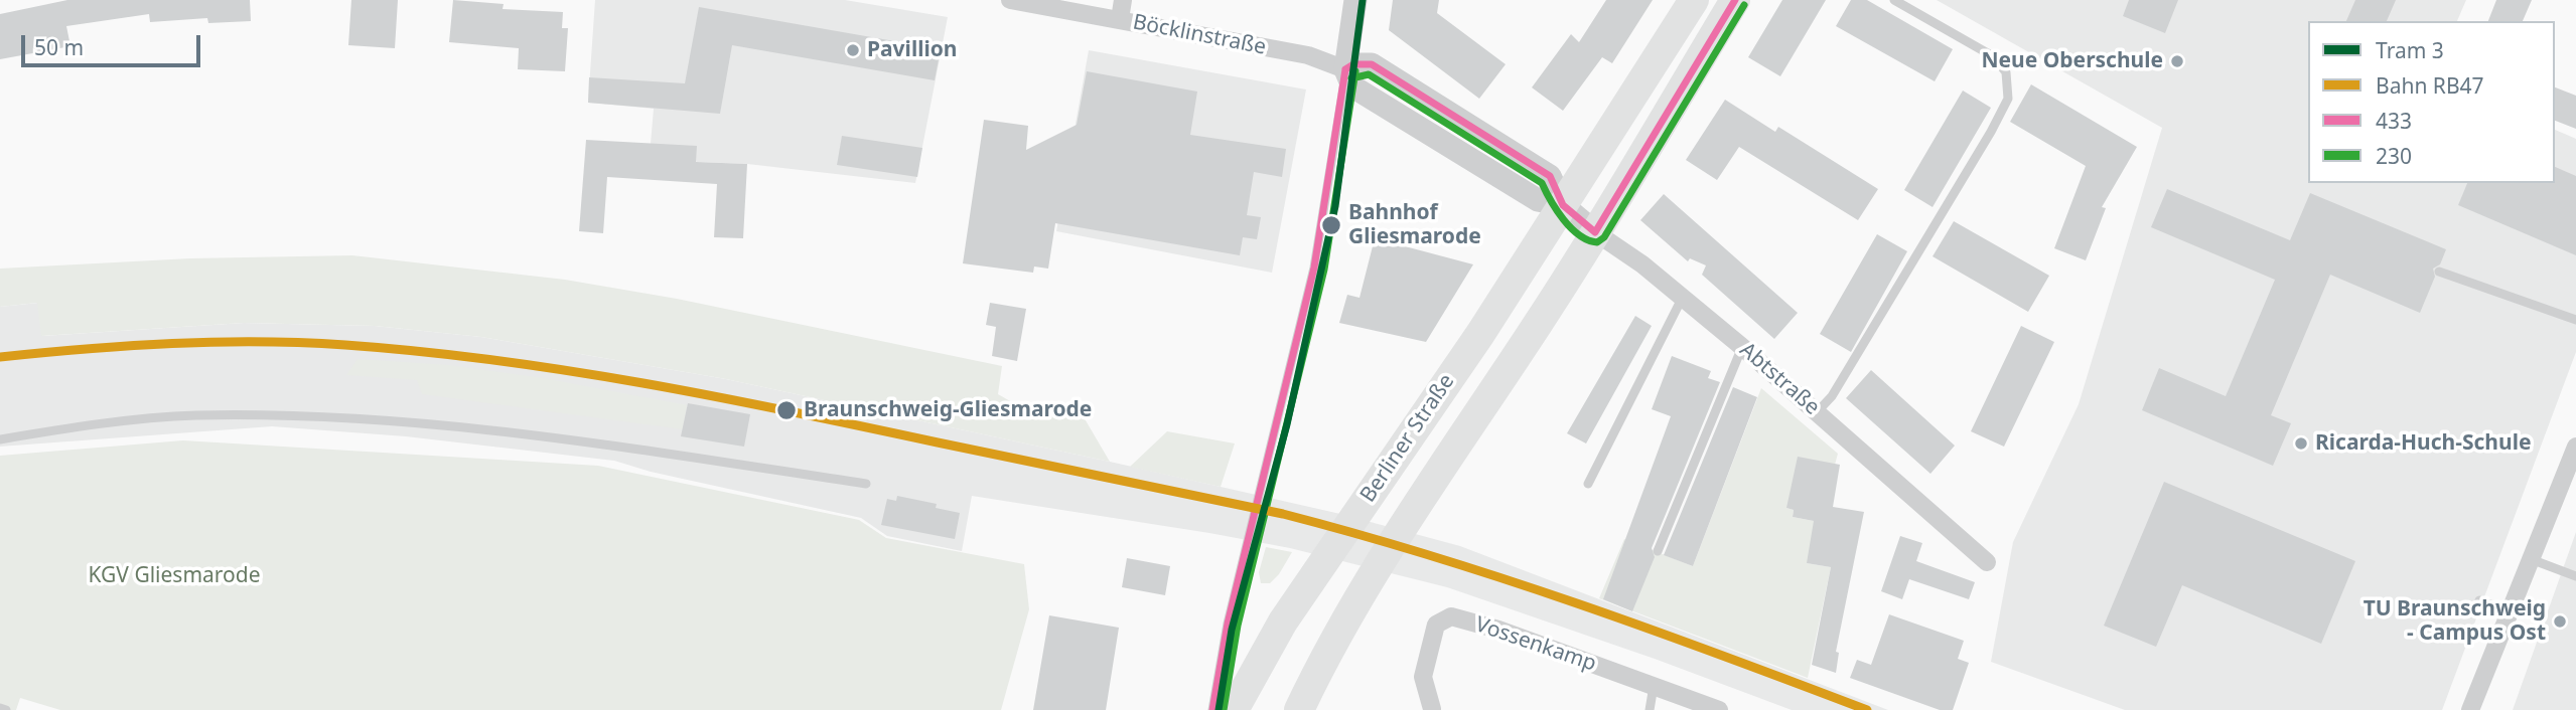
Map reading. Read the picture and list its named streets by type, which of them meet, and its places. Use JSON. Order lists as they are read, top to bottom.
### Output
{
  "streets": {
    "main road": ["Berliner Straße"],
    "street": ["Böcklinstraße", "Abtstraße", "Vossenkamp"]
  },
  "crossings": [
    ["Böcklinstraße", "Abtstraße"],
    ["Abtstraße", "Berliner Straße"]
  ],
  "parks": ["KGV Gliesmarode"],
  "places": [
    "Pavillion",
    "Neue Oberschule",
    "Bahnhof Gliesmarode",
    "Braunschweig-Gliesmarode",
    "Ricarda-Huch-Schule",
    "TU Braunschweig - Campus Ost"
  ],
  "lines": [
    "tram line 3",
    "transit line 433",
    "transit line 230",
    "rail line RB47"
  ],
  "legend": [
    "Tram 3",
    "Bahn RB47",
    "433",
    "230"
  ],
  "scale_bar": "50 m"
}
